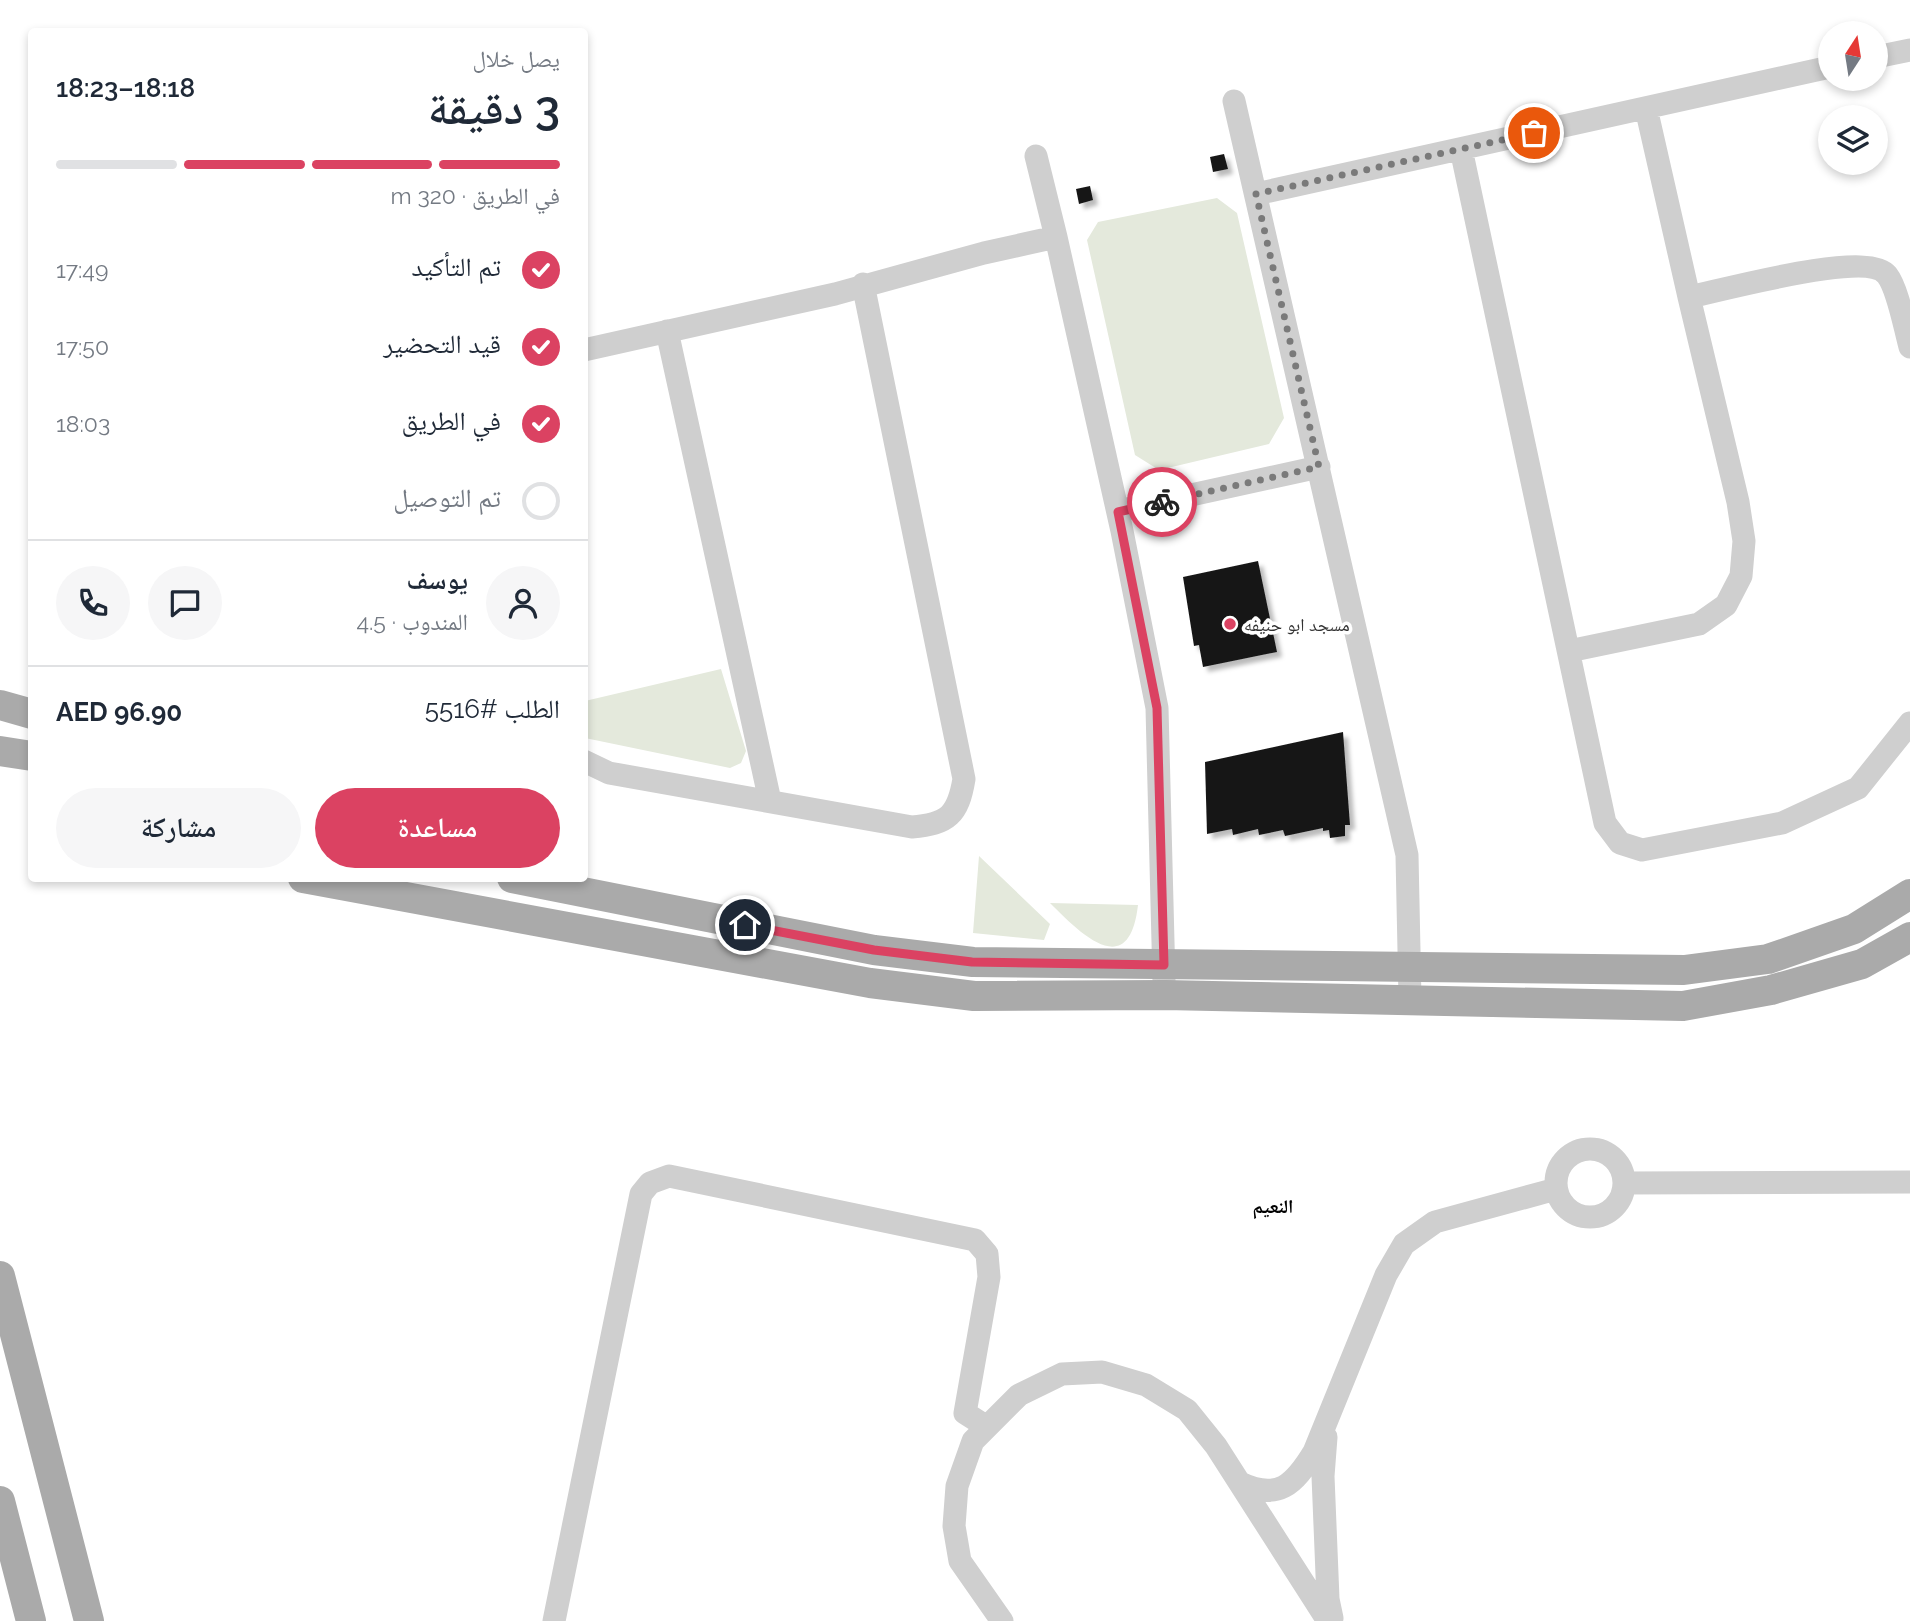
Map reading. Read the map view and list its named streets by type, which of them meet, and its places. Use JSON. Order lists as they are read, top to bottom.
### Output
{
  "districts": ["النعيم"],
  "places": ["مسجد ابو حنيفه"],
  "north": "top",
  "page": {
    "heading": ["3 دقيقة", "يصل خلال", "18:18–18:23"],
    "panel": [
      "يوسف",
      "المندوب · 4.5",
      "الطلب #5516",
      "AED 96.90"
    ],
    "bar": "في الطريق · 320 m",
    "list": [
      ["تم التأكيد", "17:49"],
      ["قيد التحضير", "17:50"],
      ["في الطريق", "18:03"],
      "تم التوصيل"
    ],
    "buttons": ["مساعدة", "مشاركة"]
  }
}
